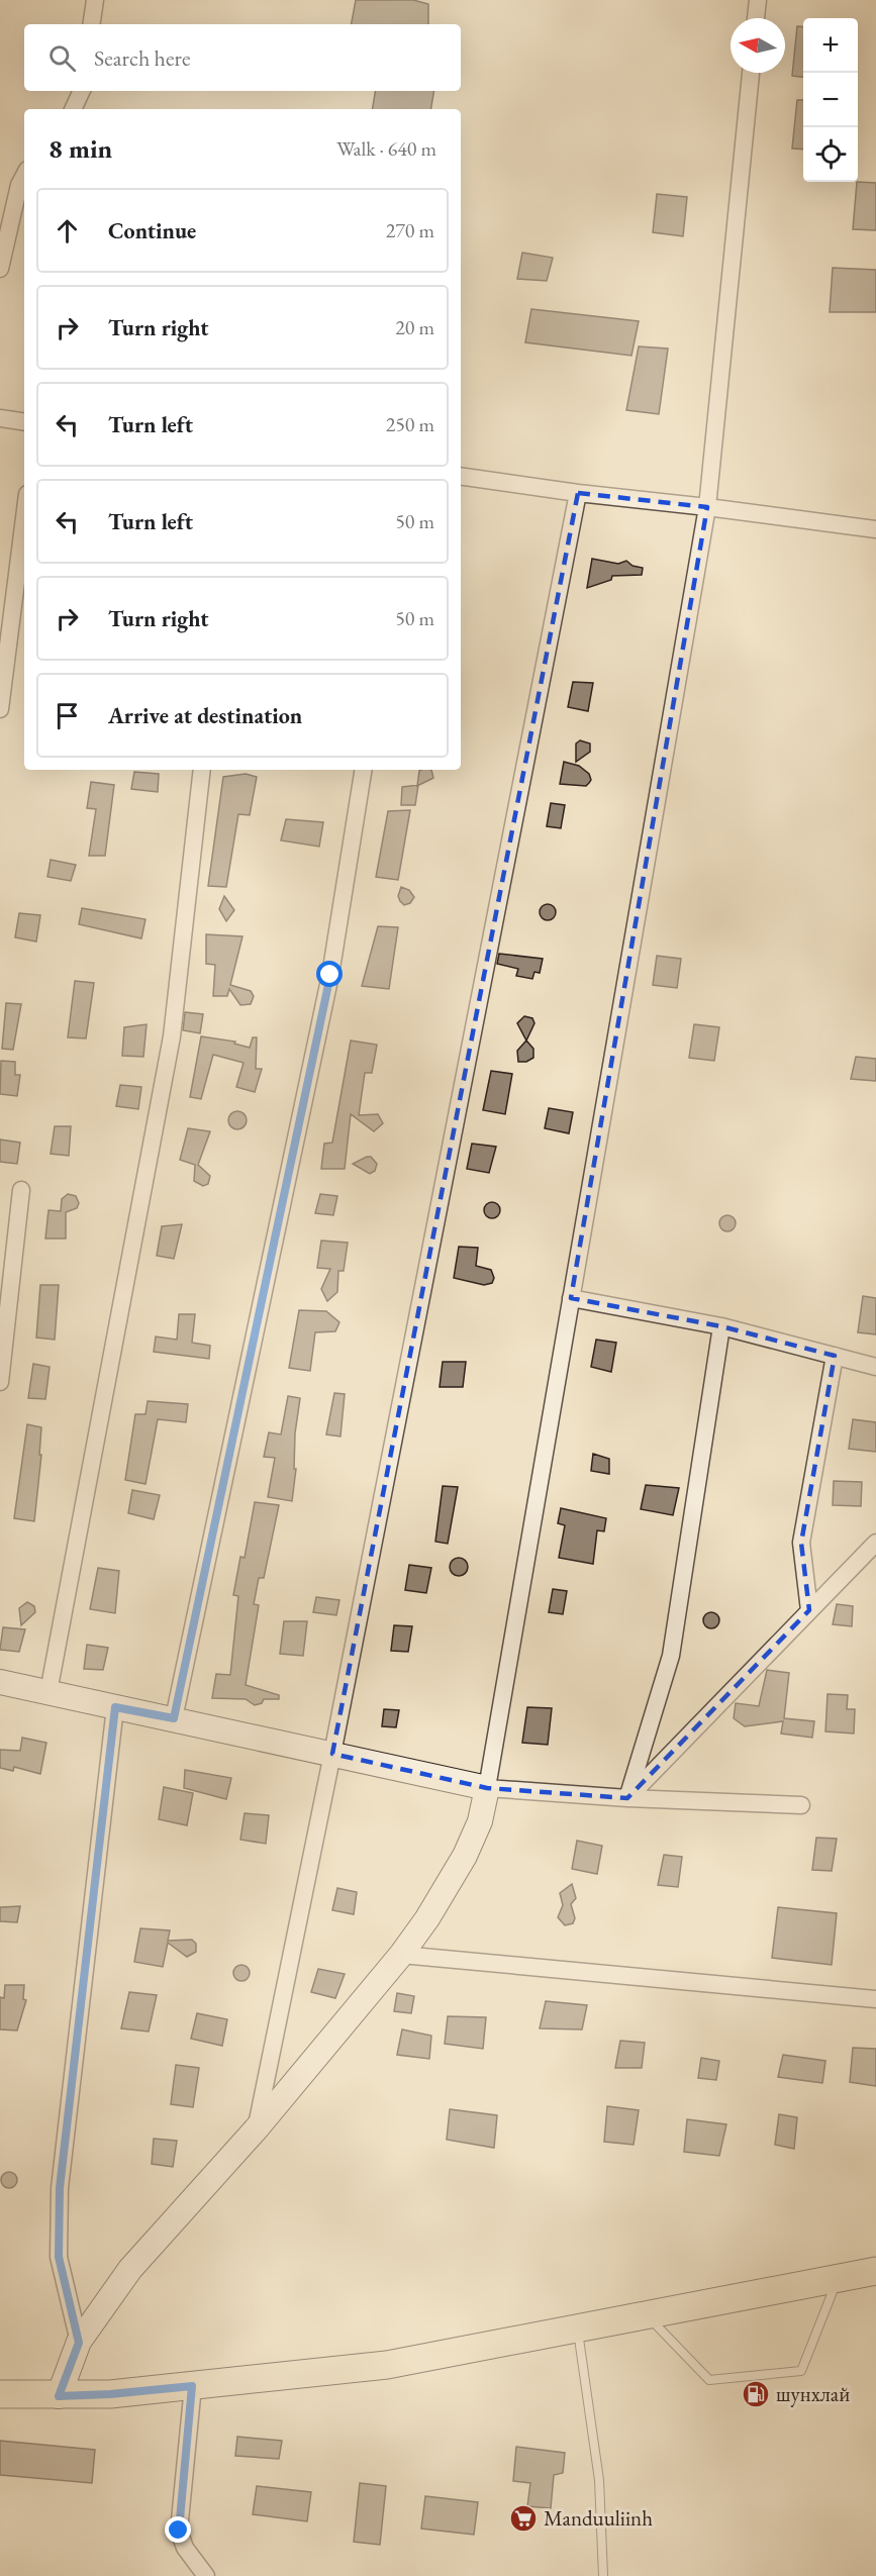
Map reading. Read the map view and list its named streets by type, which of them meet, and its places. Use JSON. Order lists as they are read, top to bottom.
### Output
{
  "places": {
    "fuel station": ["шунхлай"],
    "supermarket": ["Manduuliinh"]
  },
  "north": "left",
  "page": {
    "map_buttons": ["+", "−"],
    "search": "Search here",
    "heading": ["8 min", "Walk · 640 m"],
    "list": [
      ["Continue", "270 m"],
      ["Turn right", "20 m"],
      ["Turn left", "250 m"],
      ["Turn left", "50 m"],
      ["Turn right", "50 m"],
      "Arrive at destination"
    ]
  }
}
